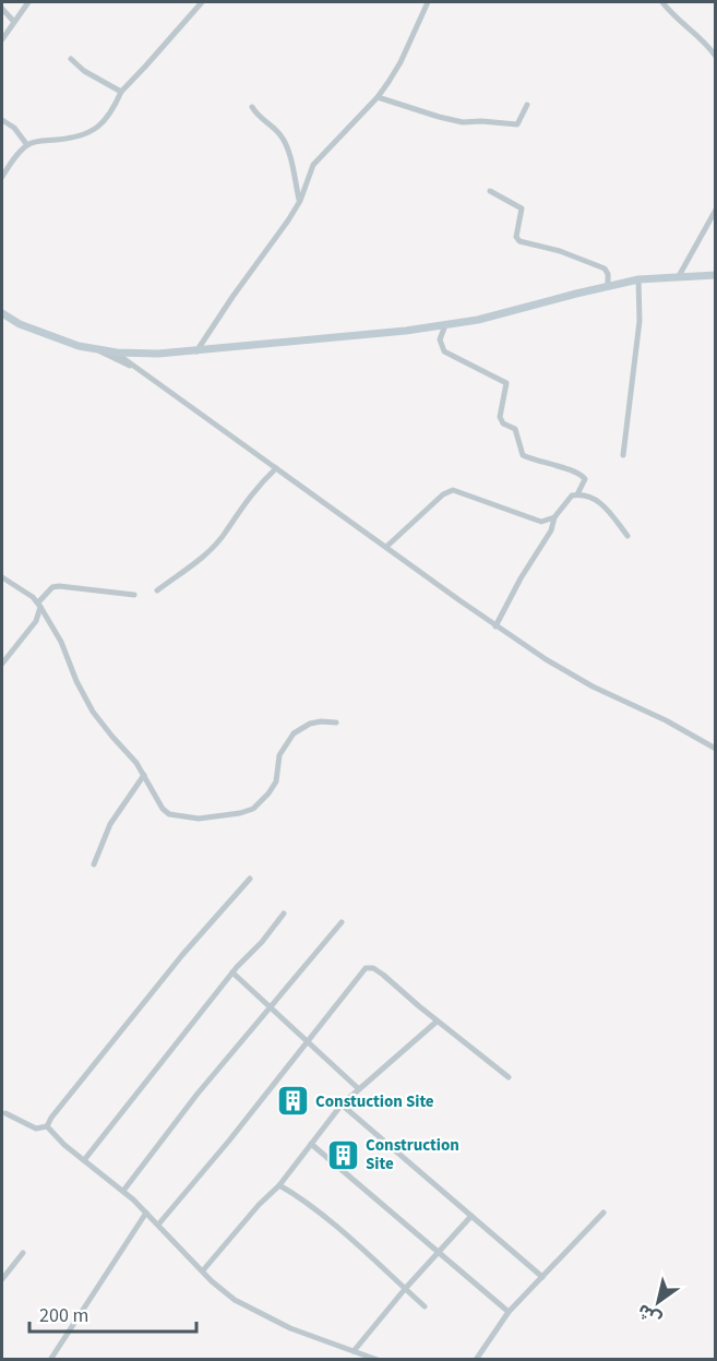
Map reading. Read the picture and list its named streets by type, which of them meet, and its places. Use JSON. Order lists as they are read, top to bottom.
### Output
{
  "places": {
    "building": ["Constuction Site", "Construction Site"]
  },
  "scale_bar": "200 m",
  "north": "bottom left"
}
